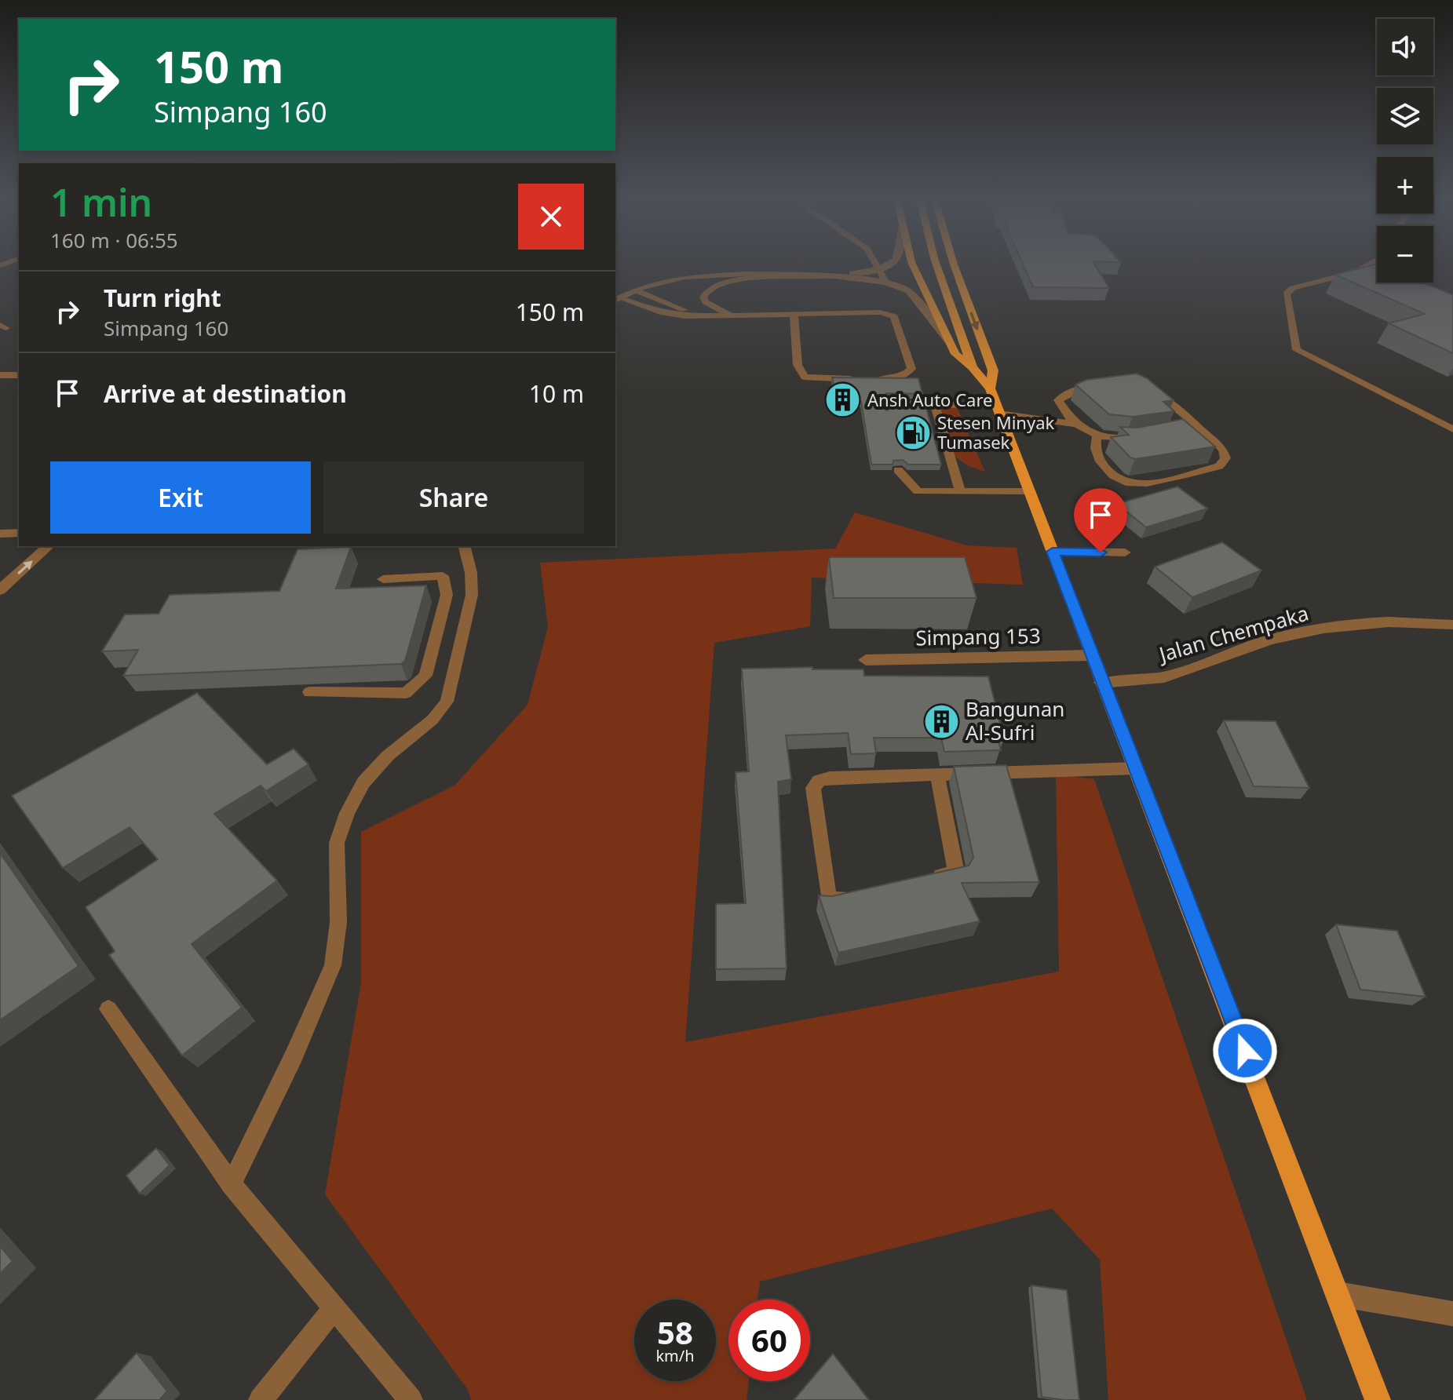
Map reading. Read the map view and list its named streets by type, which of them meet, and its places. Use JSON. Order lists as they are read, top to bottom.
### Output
{
  "streets": {
    "street": ["Jalan Chempaka", "Simpang 153"]
  },
  "places": {
    "building": ["Ansh Auto Care", "Bangunan Al-Sufri"],
    "fuel station": ["Stesen Minyak Tumasek"]
  },
  "page": {
    "map_buttons": ["+", "−"],
    "turn": ["150 m", "Simpang 160"],
    "heading": ["1 min", "160 m · 06:55"],
    "list": [
      {
        "name": "Turn right",
        "note": "Simpang 160",
        "value": "150 m"
      },
      {
        "name": "Arrive at destination",
        "value": "10 m"
      }
    ],
    "buttons": ["Exit", "Share"],
    "speed": "58 km/h",
    "limit": "60"
  }
}
